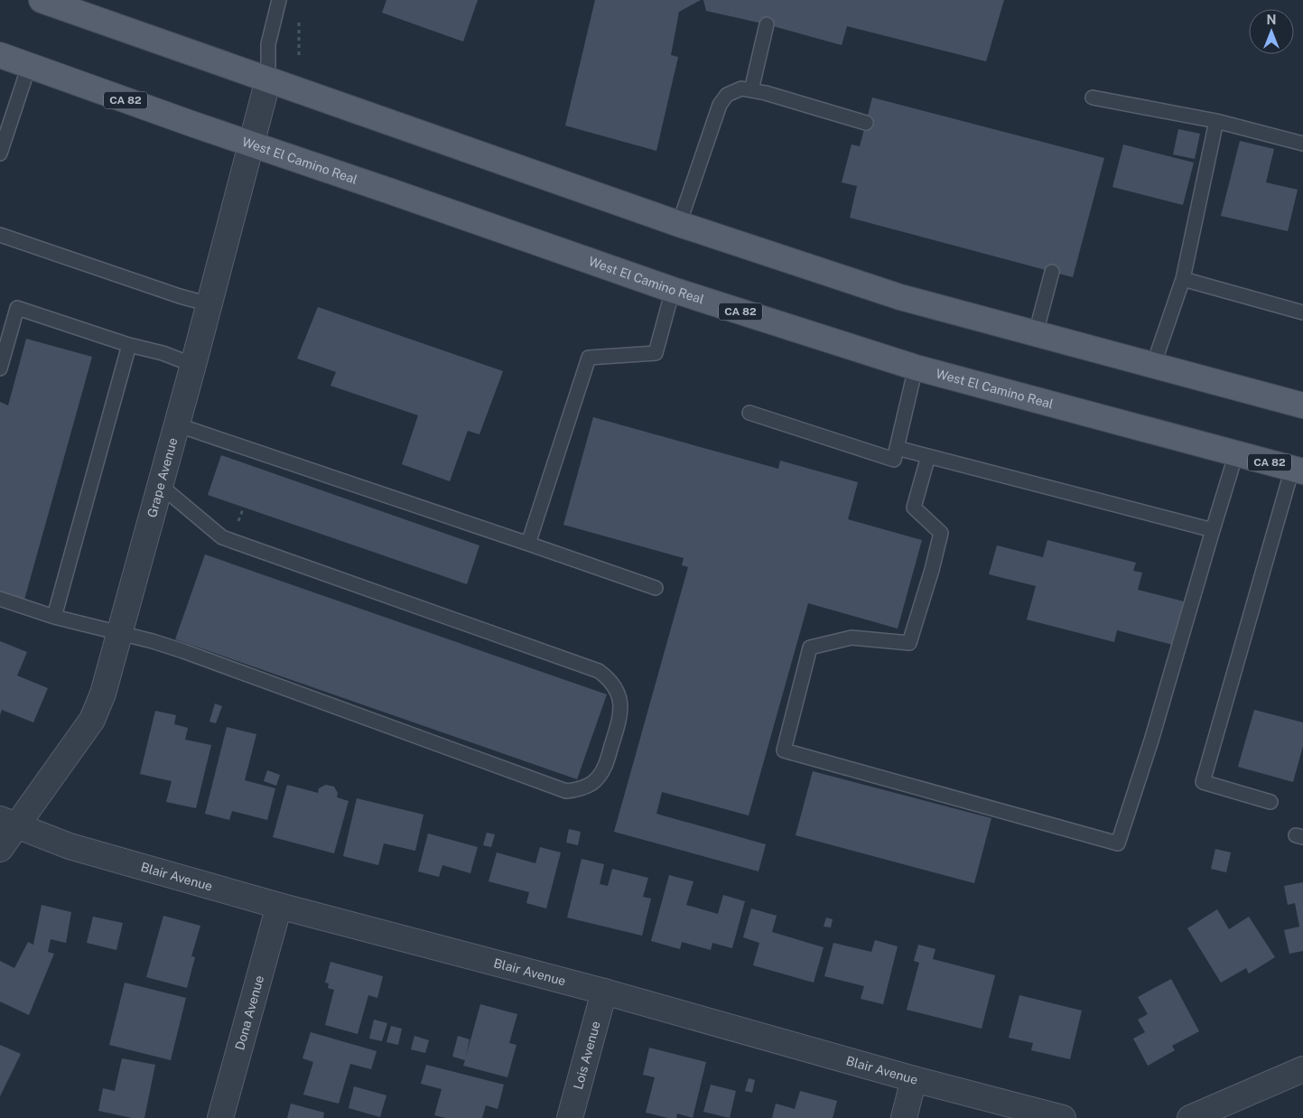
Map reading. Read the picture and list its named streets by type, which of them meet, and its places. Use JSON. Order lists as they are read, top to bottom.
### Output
{
  "streets": {
    "main road": ["CA 82", "West El Camino Real"],
    "street": [
      "Grape Avenue",
      "Blair Avenue",
      "Dona Avenue",
      "Lois Avenue"
    ]
  },
  "crossings": [
    ["West El Camino Real", "Grape Avenue"],
    ["Grape Avenue", "Blair Avenue"],
    ["Blair Avenue", "Dona Avenue"],
    ["Blair Avenue", "Lois Avenue"]
  ],
  "north": "top"
}
